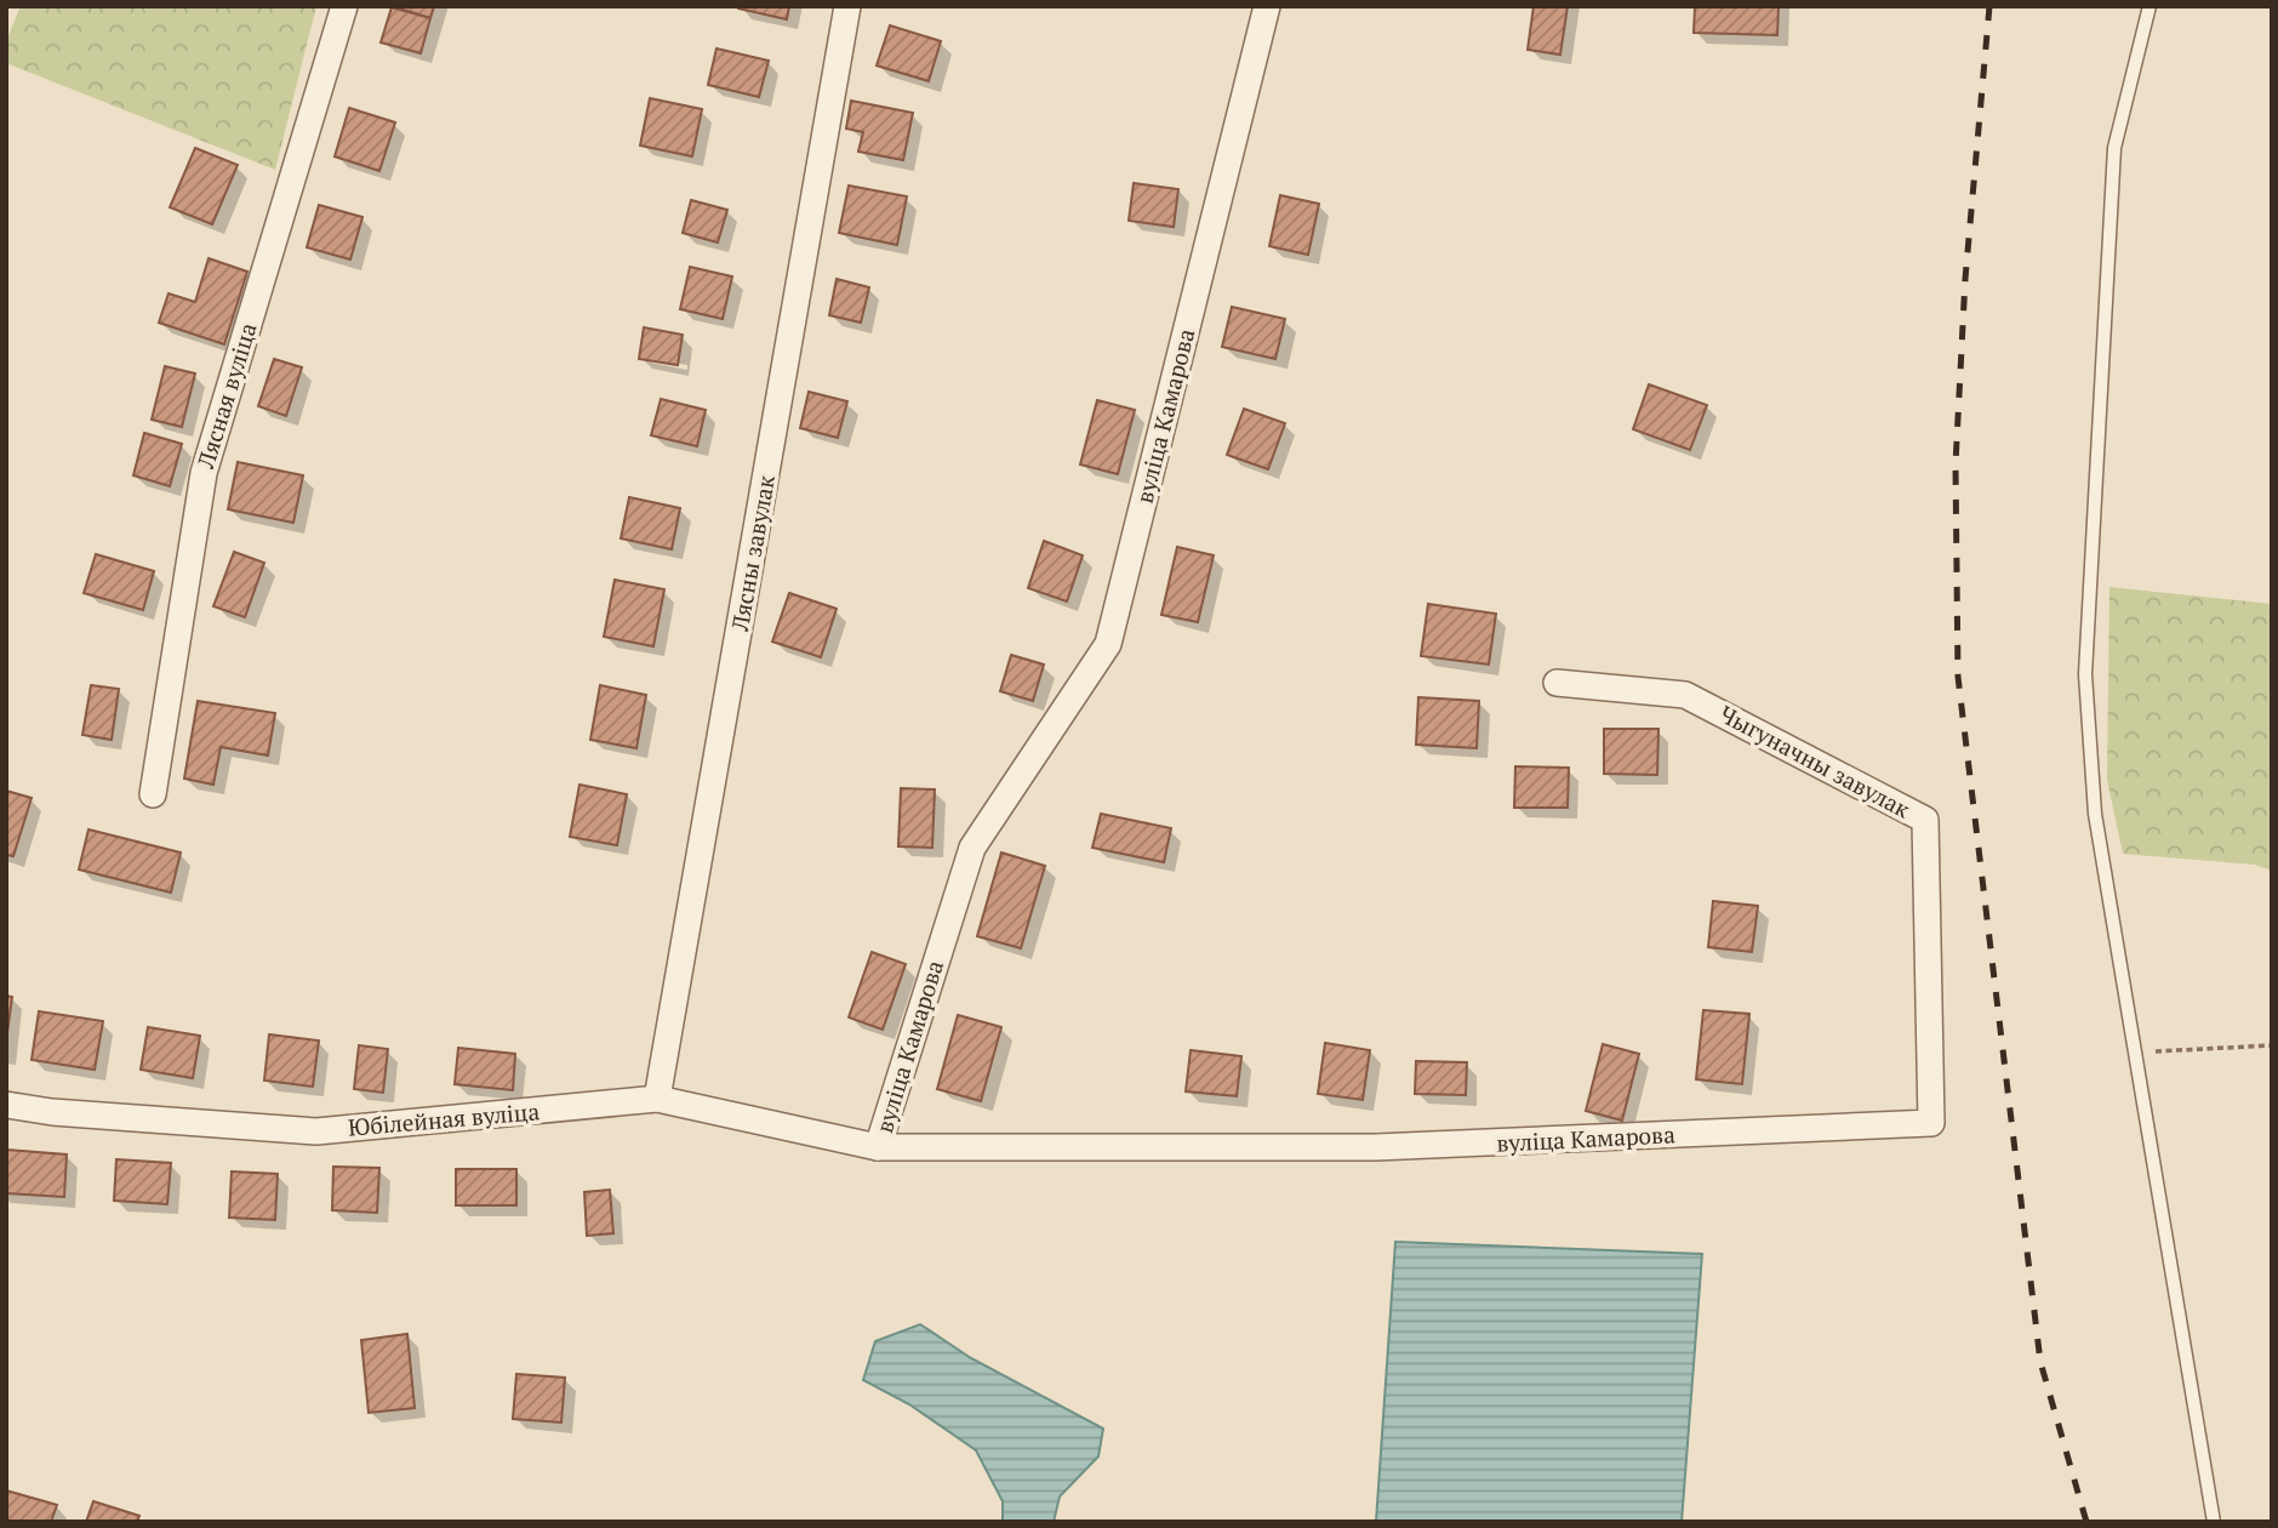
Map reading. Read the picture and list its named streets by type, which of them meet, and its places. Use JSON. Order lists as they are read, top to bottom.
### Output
{
  "streets": {
    "street": [
      "Лясная вуліца",
      "вуліца Камарова",
      "Лясны завулак",
      "Чыгуначны завулак",
      "Юбілейная вуліца"
    ]
  },
  "crossings": [
    ["вуліца Камарова", "Чыгуначны завулак"],
    ["вуліца Камарова", "Юбілейная вуліца"],
    ["Лясны завулак", "Юбілейная вуліца"]
  ]
}
